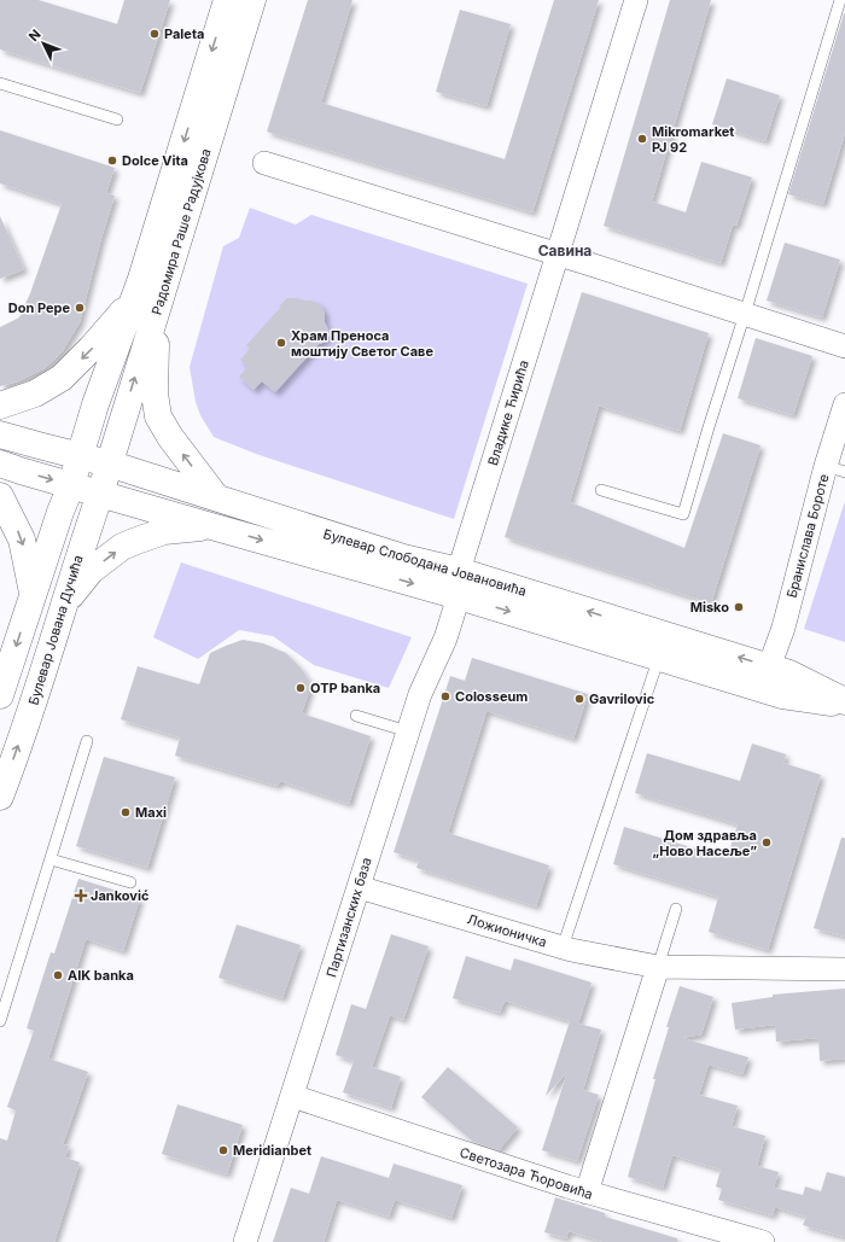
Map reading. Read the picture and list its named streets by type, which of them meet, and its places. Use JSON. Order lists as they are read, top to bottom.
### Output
{
  "streets": {
    "street": [
      "Радомира Раше Радујкова",
      "Владике Ћирића",
      "Бранислава Бороте",
      "Булевар Слободана Јовановића",
      "Булевар Јована Дучића",
      "Партизанских база",
      "Ложионичка",
      "Светозара Ћоровића"
    ]
  },
  "crossings": [
    ["Радомира Раше Радујкова", "Булевар Слободана Јовановића"],
    ["Радомира Раше Радујкова", "Булевар Јована Дучића"],
    ["Владике Ћирића", "Булевар Слободана Јовановића"],
    ["Владике Ћирића", "Партизанских база"],
    ["Бранислава Бороте", "Булевар Слободана Јовановића"],
    ["Булевар Слободана Јовановића", "Булевар Јована Дучића"],
    ["Булевар Слободана Јовановића", "Партизанских база"],
    ["Партизанских база", "Ложионичка"],
    ["Партизанских база", "Светозара Ћоровића"]
  ],
  "districts": ["Савина"],
  "places": {
    "other": [
      "Paleta",
      "Mikromarket PJ 92",
      "Dolce Vita",
      "Don Pepe",
      "Храм Преноса моштију Светог Саве",
      "Misko",
      "OTP banka",
      "Colosseum",
      "Gavrilovic",
      "Maxi",
      "Дом здравља „Ново Насеље”",
      "AIK banka",
      "Meridianbet"
    ],
    "health": ["Janković"]
  },
  "north": "top left"
}
